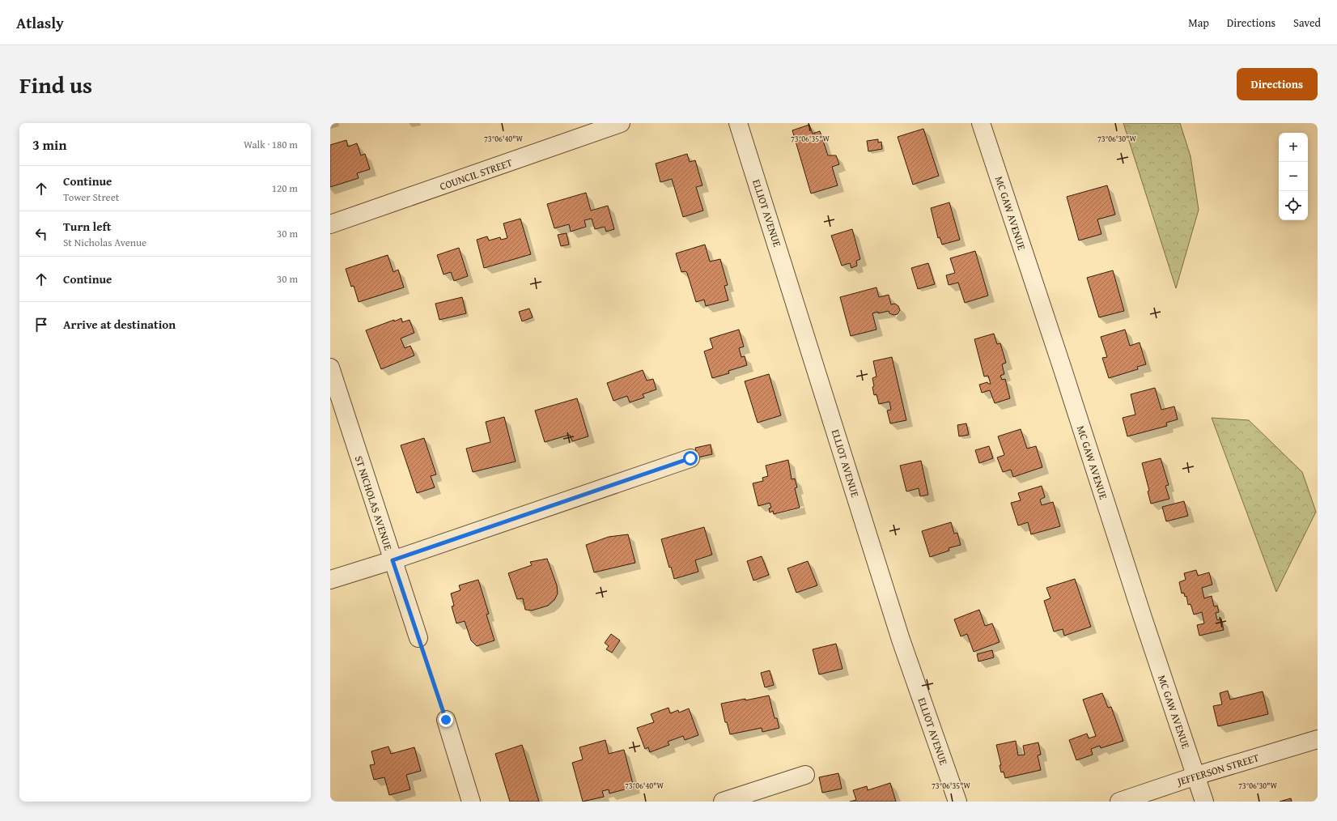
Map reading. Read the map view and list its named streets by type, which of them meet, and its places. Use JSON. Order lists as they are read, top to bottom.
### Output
{
  "streets": {
    "street": [
      "COUNCIL STREET",
      "ELLIOT AVENUE",
      "MC GAW AVENUE",
      "ST NICHOLAS AVENUE",
      "JEFFERSON STREET"
    ]
  },
  "crossings": [
    ["MC GAW AVENUE", "JEFFERSON STREET"]
  ],
  "page": {
    "header": "Atlasly",
    "nav": ["Map", "Directions", "Saved"],
    "title": "Find us",
    "buttons": "Directions",
    "heading": ["3 min", "Walk · 180 m"],
    "map_buttons": ["+", "−"],
    "list": [
      ["Continue", "Tower Street", "120 m"],
      ["Turn left", "St Nicholas Avenue", "30 m"],
      ["Continue", "30 m"],
      "Arrive at destination"
    ]
  },
  "coordinates": ["73°06'40\"W", "73°06'35\"W", "73°06'30\"W"]
}
